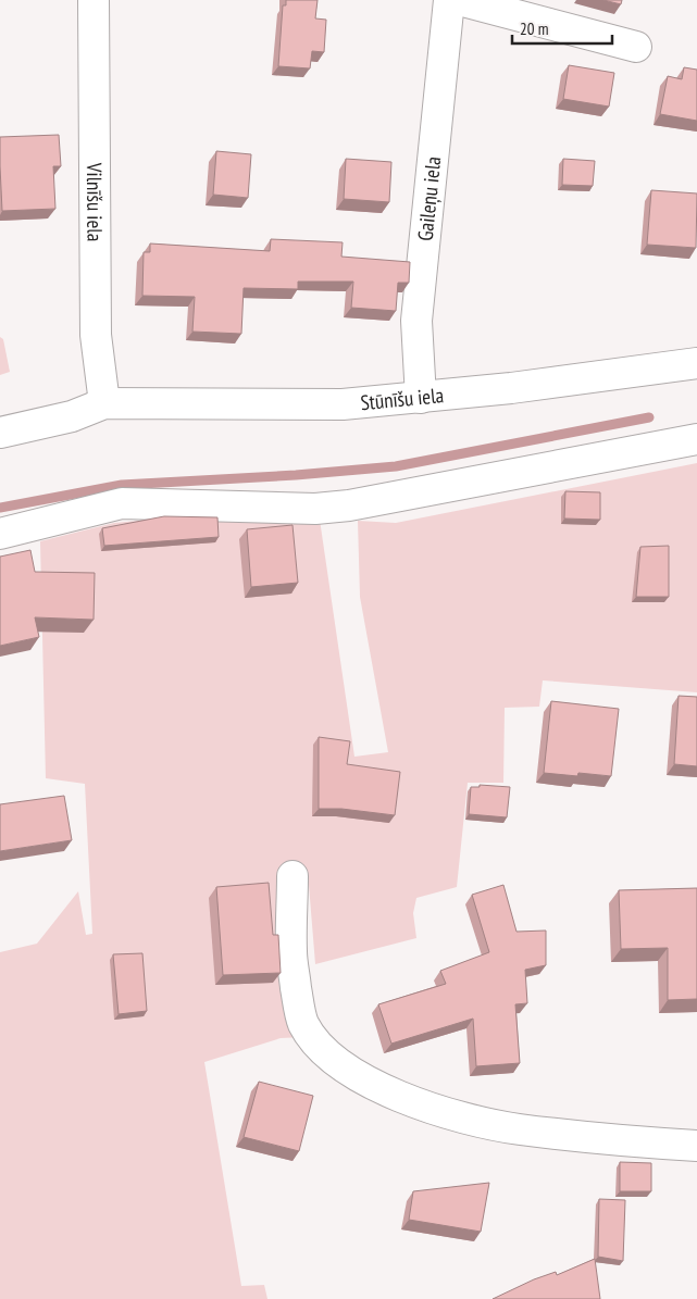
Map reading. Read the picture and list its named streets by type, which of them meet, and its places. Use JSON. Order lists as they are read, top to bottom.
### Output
{
  "streets": {
    "street": ["Gaileņu iela", "Vilnīšu iela", "Stūnīšu iela"]
  },
  "crossings": [
    ["Gaileņu iela", "Stūnīšu iela"],
    ["Vilnīšu iela", "Stūnīšu iela"]
  ],
  "scale_bar": "20 m"
}
